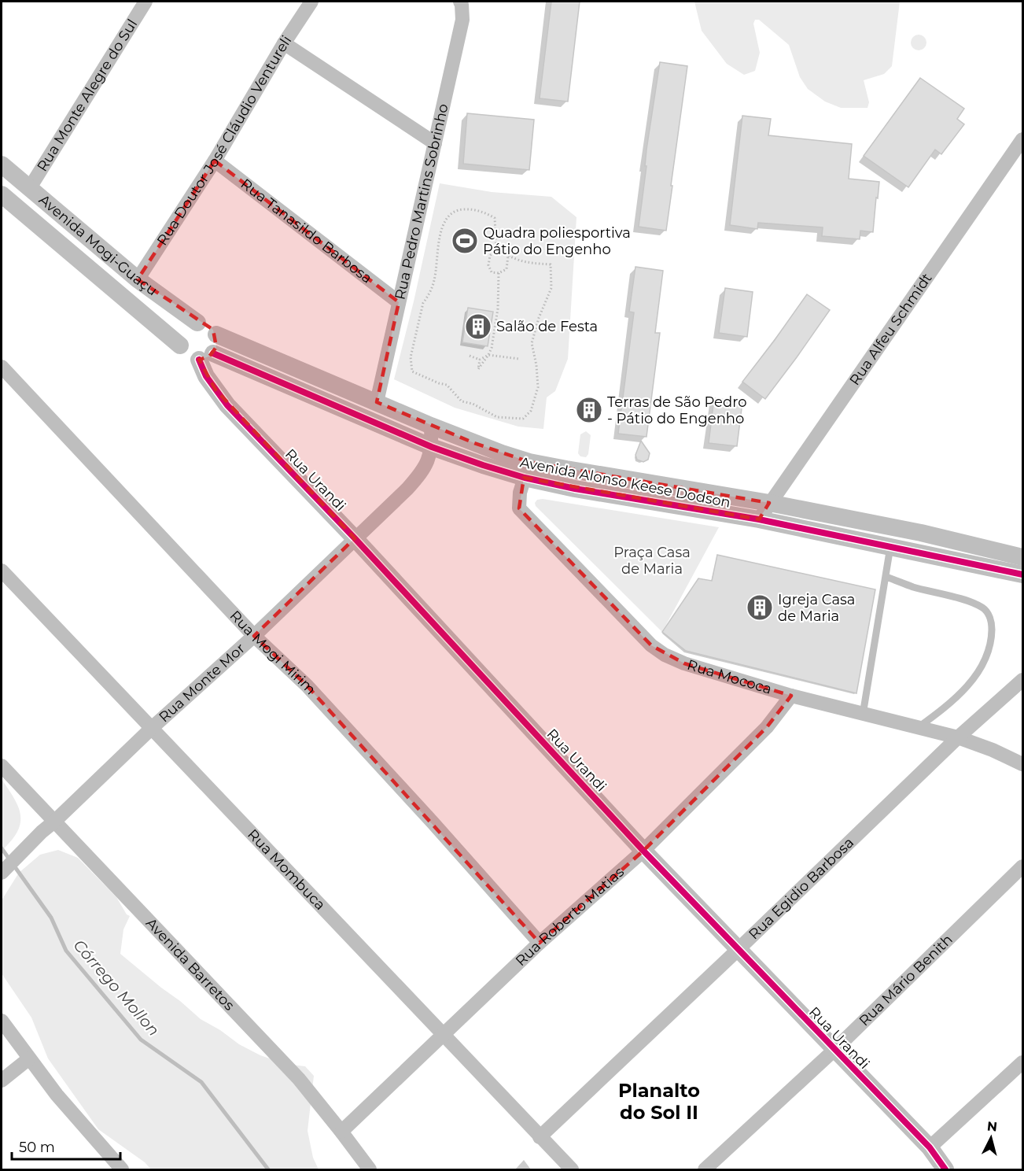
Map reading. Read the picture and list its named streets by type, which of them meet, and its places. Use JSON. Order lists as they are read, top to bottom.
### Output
{
  "streets": {
    "street": [
      "Rua Monte Alegre do Sul",
      "Rua Doutor José Cláudio Ventureli",
      "Rua Pedro Martins Sobrinho",
      "Rua Tanasildo Barbosa",
      "Avenida Mogi-Guaçu",
      "Rua Alfeu Schmidt",
      "Rua Urandi",
      "Avenida Alonso Keese Dodson",
      "Rua Mogi Mirim",
      "Rua Mococa",
      "Rua Monte Mor",
      "Rua Mombuca",
      "Rua Egidio Barbosa",
      "Rua Roberto Matias",
      "Avenida Barretos",
      "Rua Mário Benith"
    ]
  },
  "crossings": [
    ["Rua Monte Alegre do Sul", "Avenida Mogi-Guaçu"],
    ["Rua Doutor José Cláudio Ventureli", "Rua Tanasildo Barbosa"],
    ["Rua Doutor José Cláudio Ventureli", "Avenida Mogi-Guaçu"],
    ["Rua Pedro Martins Sobrinho", "Rua Tanasildo Barbosa"],
    ["Rua Pedro Martins Sobrinho", "Avenida Alonso Keese Dodson"],
    ["Avenida Mogi-Guaçu", "Rua Urandi"],
    ["Avenida Mogi-Guaçu", "Avenida Alonso Keese Dodson"],
    ["Rua Alfeu Schmidt", "Avenida Alonso Keese Dodson"],
    ["Rua Urandi", "Avenida Alonso Keese Dodson"],
    ["Rua Urandi", "Rua Monte Mor"],
    ["Rua Urandi", "Rua Egidio Barbosa"],
    ["Rua Urandi", "Rua Roberto Matias"],
    ["Rua Urandi", "Rua Mário Benith"],
    ["Avenida Alonso Keese Dodson", "Rua Mococa"],
    ["Avenida Alonso Keese Dodson", "Rua Monte Mor"],
    ["Rua Mogi Mirim", "Rua Monte Mor"],
    ["Rua Mogi Mirim", "Rua Roberto Matias"],
    ["Rua Mococa", "Rua Egidio Barbosa"],
    ["Rua Mococa", "Rua Roberto Matias"],
    ["Rua Monte Mor", "Rua Mombuca"],
    ["Rua Monte Mor", "Avenida Barretos"],
    ["Rua Mombuca", "Rua Egidio Barbosa"],
    ["Rua Mombuca", "Rua Roberto Matias"],
    ["Rua Roberto Matias", "Avenida Barretos"]
  ],
  "districts": ["Planalto do Sol II"],
  "water": ["Córrego Mollon"],
  "parks": ["Praça Casa de Maria"],
  "places": {
    "sports": ["Quadra poliesportiva Pátio do Engenho"],
    "building": ["Salão de Festa", "Terras de São Pedro - Pátio do Engenho", "Igreja Casa de Maria"]
  },
  "scale_bar": "50 m",
  "north": "top"
}
